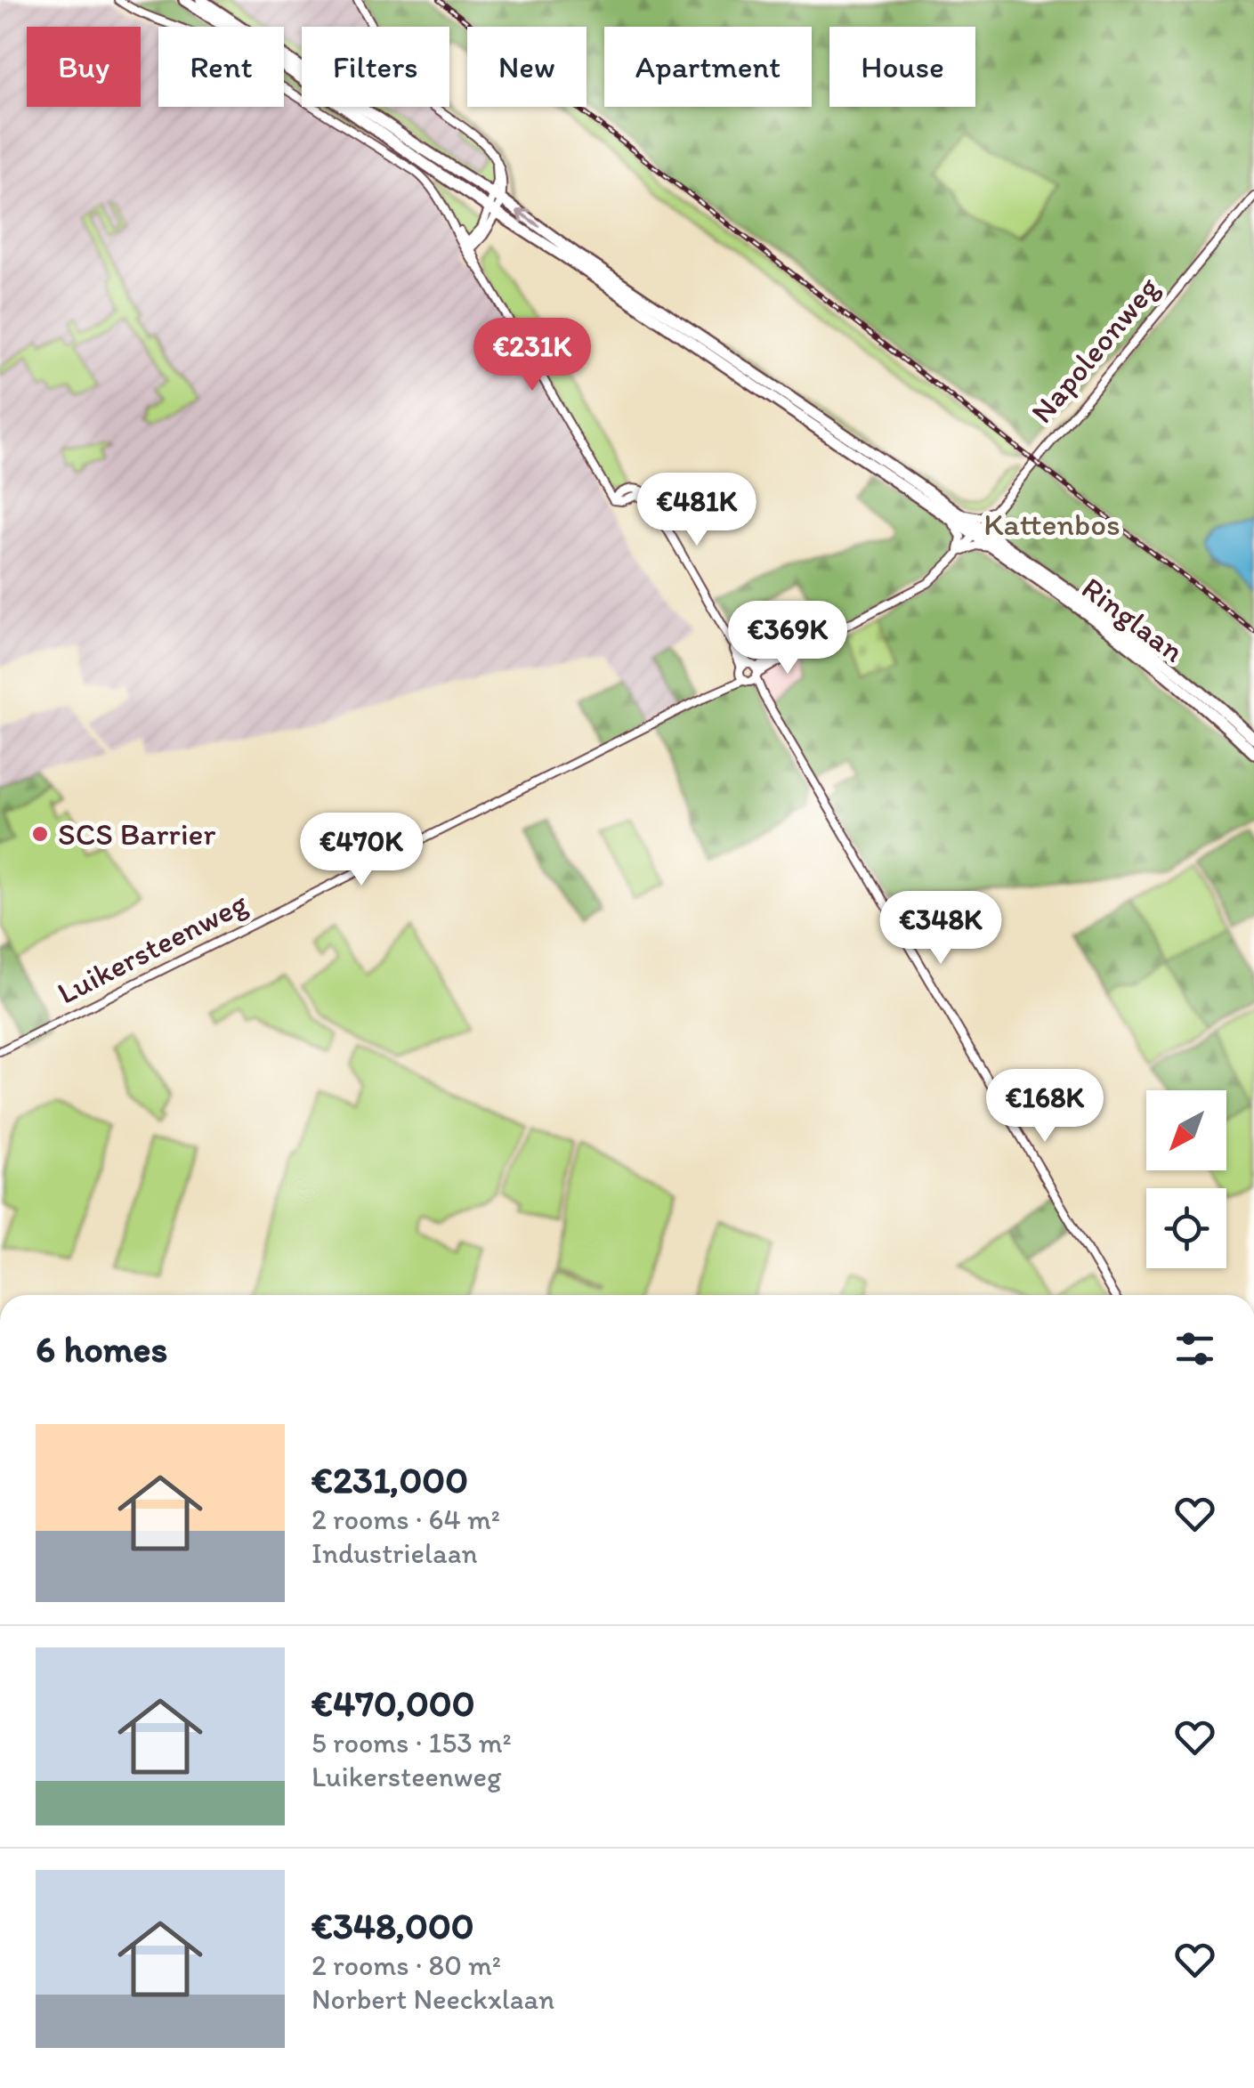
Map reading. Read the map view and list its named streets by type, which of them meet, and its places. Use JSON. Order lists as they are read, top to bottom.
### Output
{
  "streets": {
    "highway": ["Ringlaan"],
    "main road": ["Napoleonweg", "Luikersteenweg"]
  },
  "crossings": [
    ["Napoleonweg", "Ringlaan"],
    ["Napoleonweg", "Luikersteenweg"],
    ["Ringlaan", "Luikersteenweg"]
  ],
  "parks": ["Kattenbos"],
  "places": ["SCS Barrier"],
  "north": "bottom left",
  "page": {
    "chip": [
      "Buy",
      "Rent",
      "Filters",
      "New",
      "Apartment",
      "House"
    ],
    "price": [
      "€231K",
      "€481K",
      "€369K",
      "€470K",
      "€348K",
      "€168K"
    ],
    "heading": "6 homes",
    "list": [
      {
        "name": "€231,000",
        "note": "2 rooms · 64 m² · Industrielaan"
      },
      {
        "name": "€470,000",
        "note": "5 rooms · 153 m² · Luikersteenweg"
      },
      {
        "name": "€348,000",
        "note": "2 rooms · 80 m² · Norbert Neeckxlaan"
      }
    ]
  }
}
